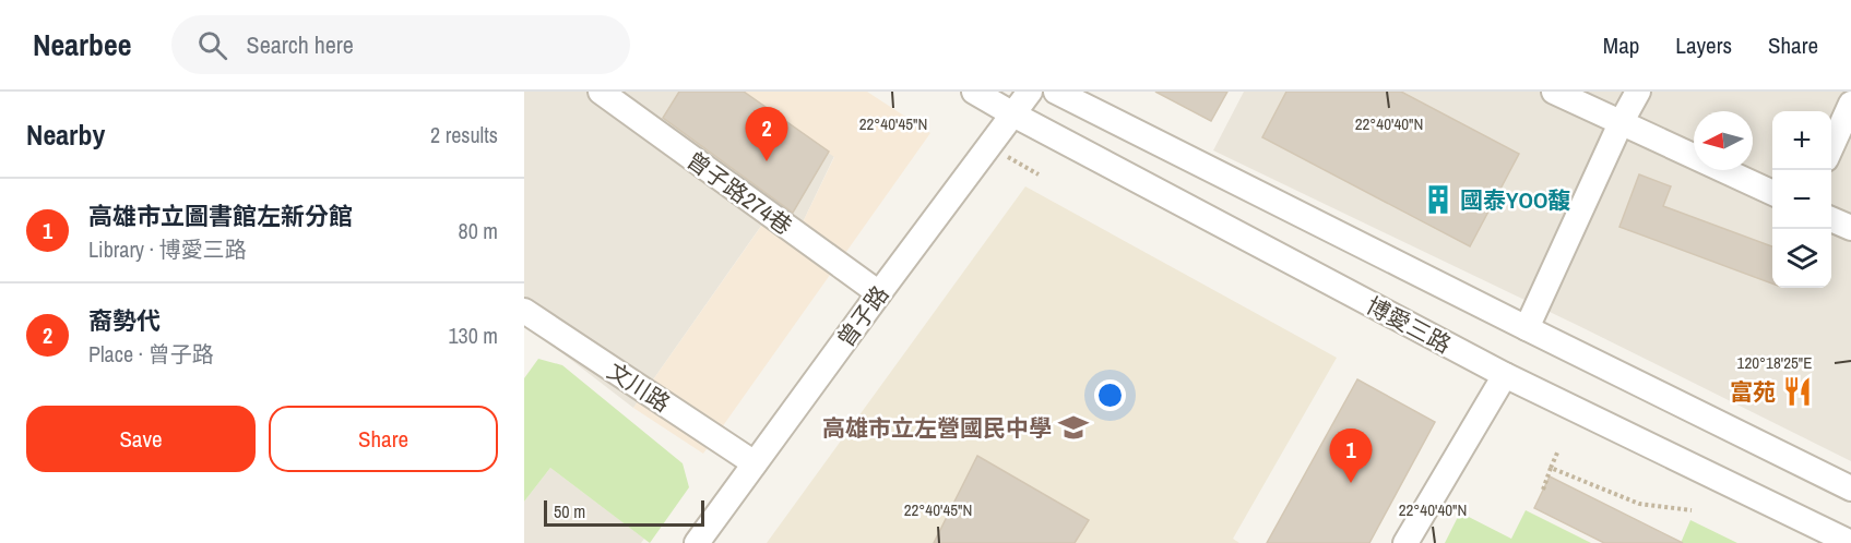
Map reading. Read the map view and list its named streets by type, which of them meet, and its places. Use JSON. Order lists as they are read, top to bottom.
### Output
{
  "streets": {
    "street": [
      "曾子路274巷",
      "曾子路",
      "博愛三路",
      "文川路"
    ]
  },
  "crossings": [
    ["曾子路274巷", "曾子路"],
    ["曾子路", "博愛三路"],
    ["曾子路", "文川路"]
  ],
  "places": {
    "building": ["國泰YOO馥"],
    "restaurant": ["富苑"],
    "school or university": ["高雄市立左營國民中學"]
  },
  "scale_bar": "50 m",
  "north": "left",
  "page": {
    "header": "Nearbee",
    "search": "Search here",
    "nav": ["Map", "Layers", "Share"],
    "heading": ["Nearby", "2 results"],
    "pins": ["2", "1"],
    "map_buttons": ["+", "−"],
    "list": [
      {
        "mark": "1",
        "name": "高雄市立圖書館左新分館",
        "note": "Library · 博愛三路",
        "value": "80 m"
      },
      {
        "mark": "2",
        "name": "裔勢代",
        "note": "Place · 曾子路",
        "value": "130 m"
      }
    ],
    "buttons": ["Save", "Share"],
    "scale": "50 m"
  },
  "coordinates": ["22°40'45\"N", "22°40'40\"N", "120°18'25\"E"]
}
